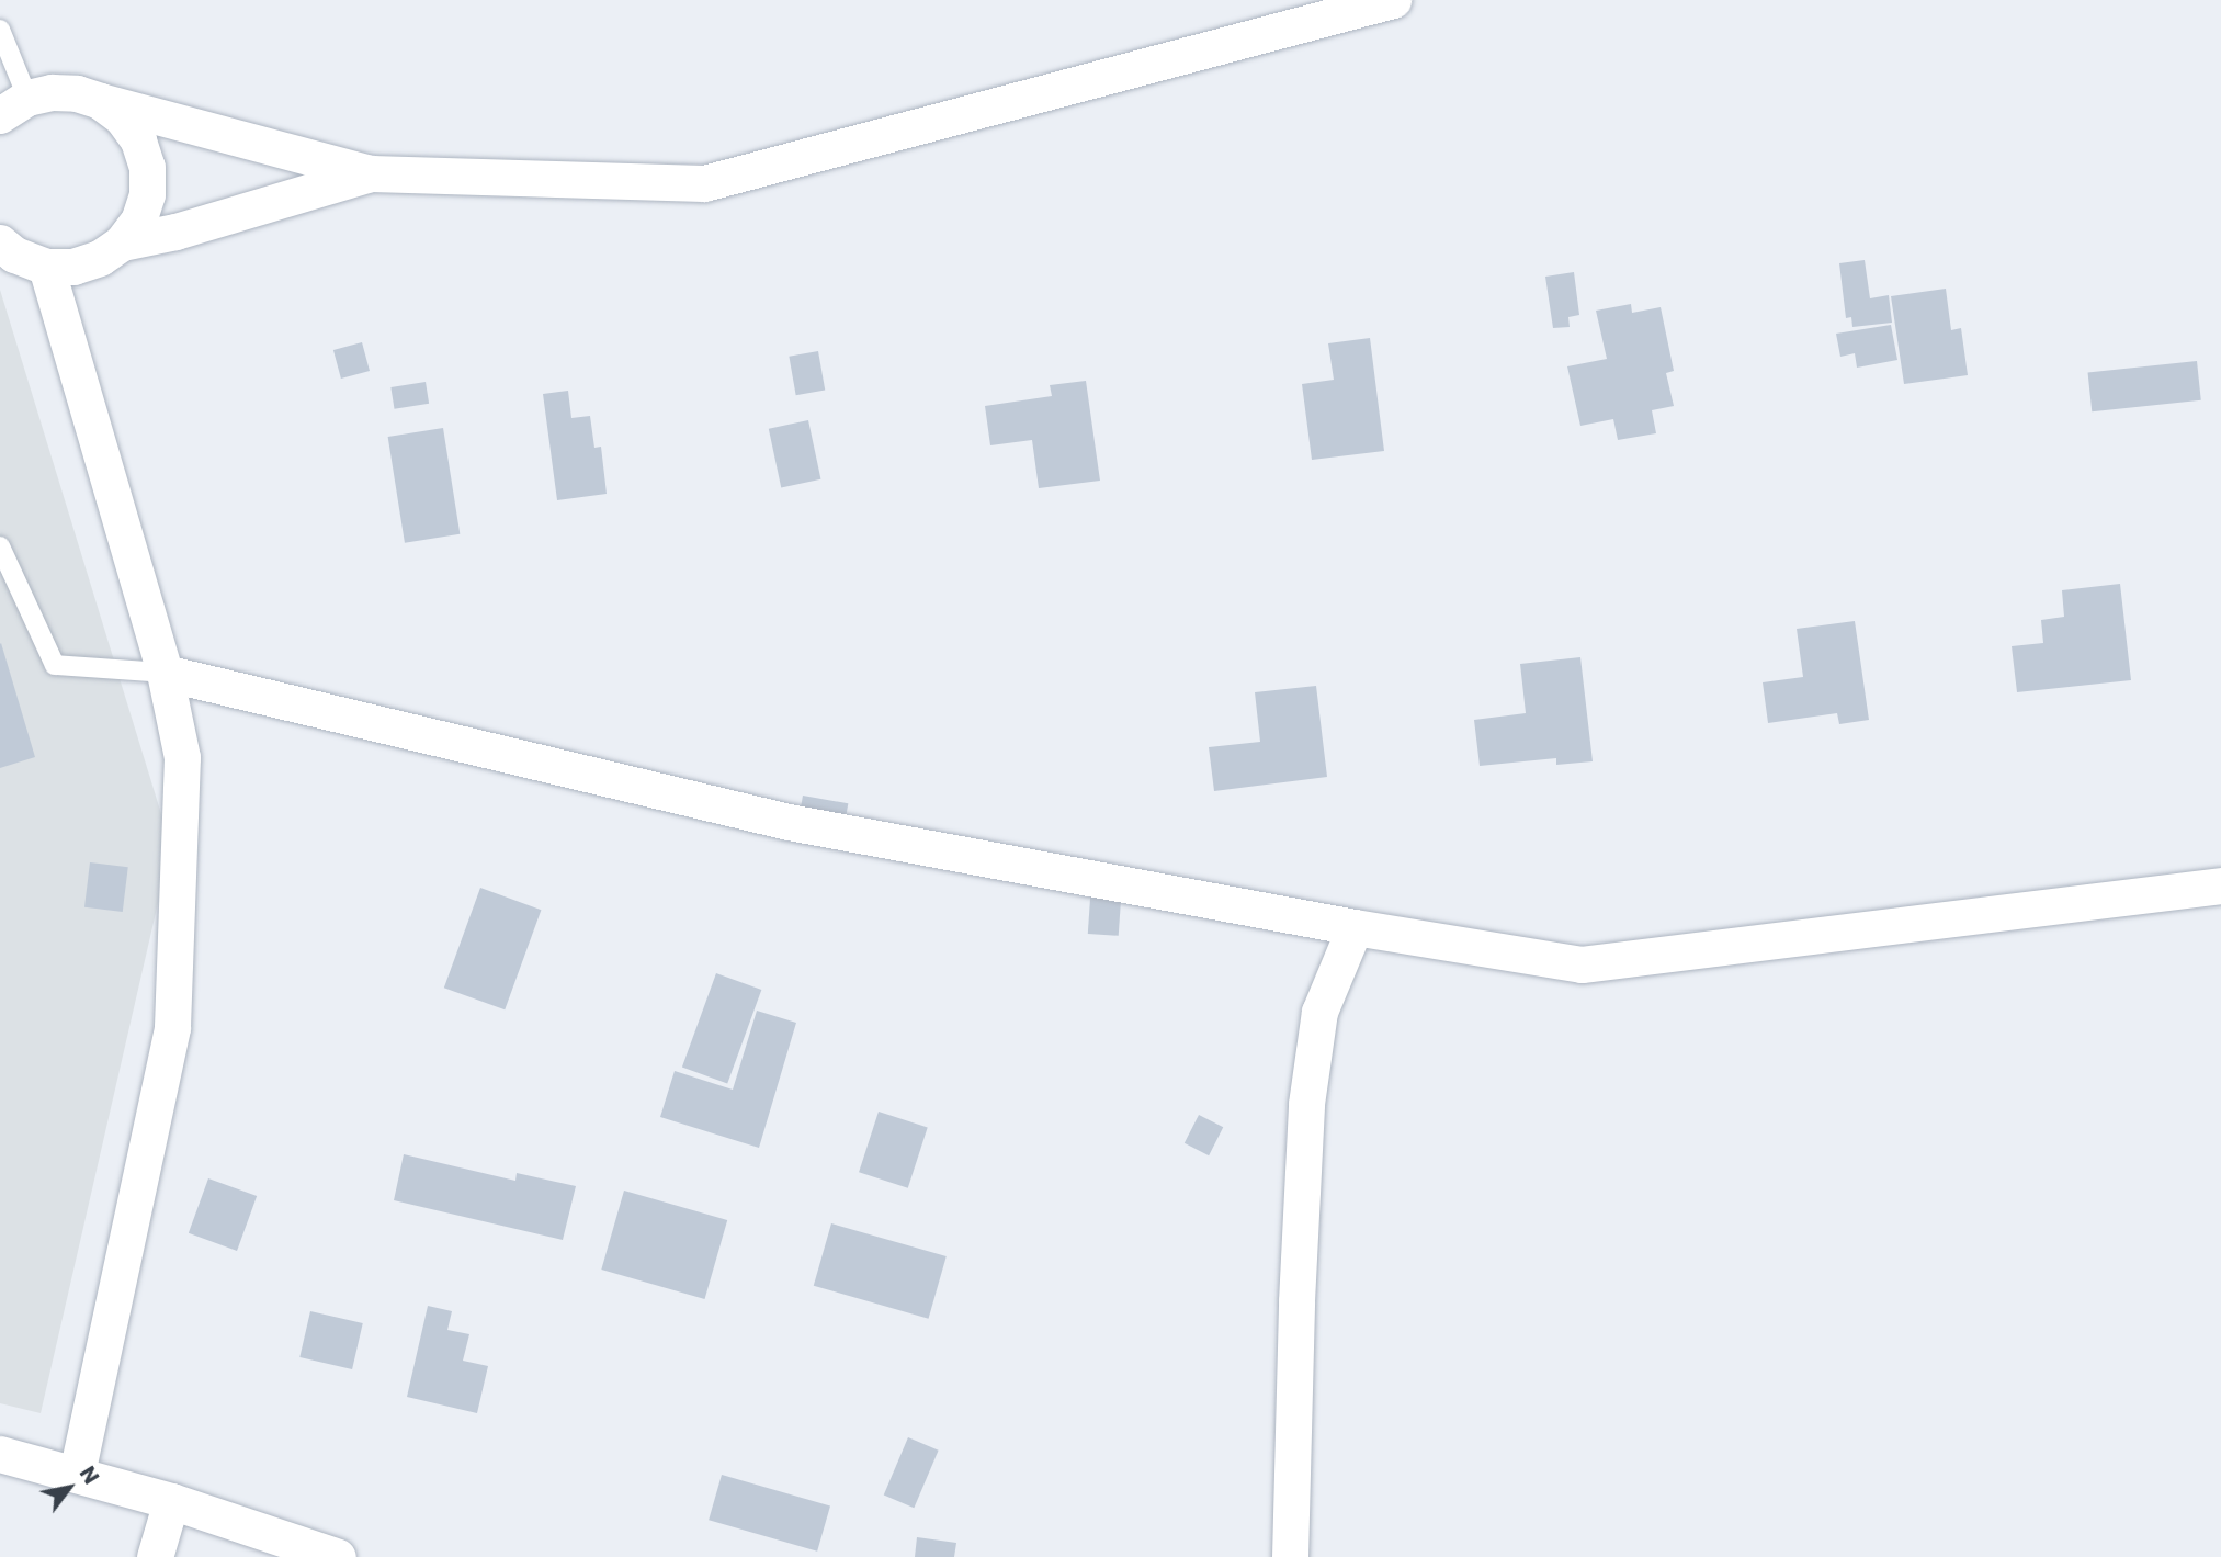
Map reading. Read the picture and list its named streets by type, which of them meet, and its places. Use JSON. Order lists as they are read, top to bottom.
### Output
{
  "north": "top right"
}
